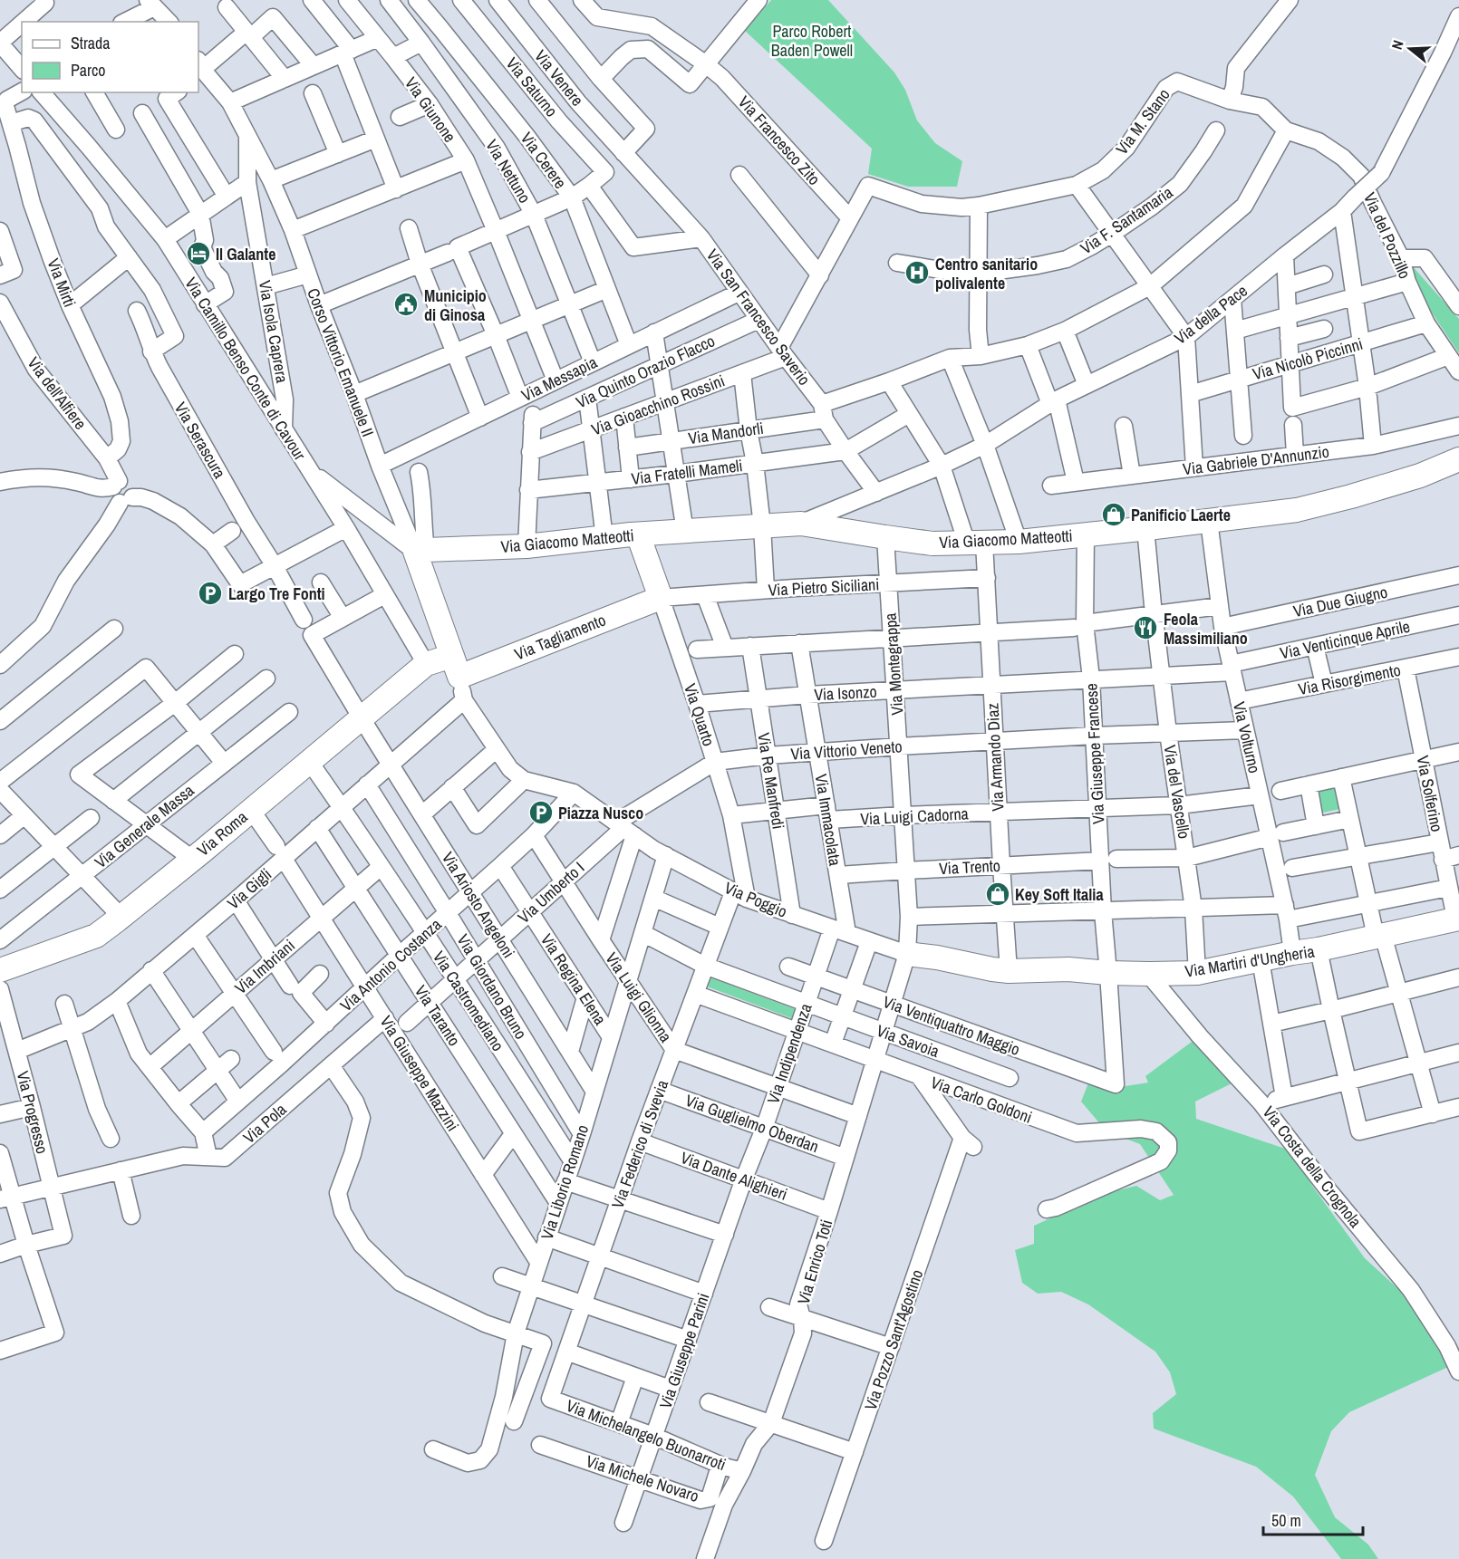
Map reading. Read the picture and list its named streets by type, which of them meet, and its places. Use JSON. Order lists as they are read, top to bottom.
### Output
{
  "streets": {
    "street": [
      "Via Venere",
      "Via Saturno",
      "Via Giunone",
      "Via M. Stano",
      "Via Francesco Zito",
      "Via Cerere",
      "Via Nettuno",
      "Via F. Santamaria",
      "Via del Pozzillo",
      "Via Mirti",
      "Via della Pace",
      "Via San Francesco Saverio",
      "Via Isola Caprera",
      "Via Nicolò Piccinni",
      "Corso Vittorio Emanuele II",
      "Via Camillo Benso Conte di Cavour",
      "Via Quinto Orazio Flacco",
      "Via Messapia",
      "Via dell'Alfiere",
      "Via Gioacchino Rossini",
      "Via Mandorli",
      "Via Serascura",
      "Via Gabriele D'Annunzio",
      "Via Fratelli Mameli",
      "Via Giacomo Matteotti",
      "Via Pietro Siciliani",
      "Via Due Giugno",
      "Via Tagliamento",
      "Via Venticinque Aprile",
      "Via Montegrappa",
      "Via Risorgimento",
      "Via Isonzo",
      "Via Quarto",
      "Via Volturno",
      "Via Vittorio Veneto",
      "Via Giuseppe Francese",
      "Via Armando Diaz",
      "Via Re Manfredi",
      "Via del Vascello",
      "Via Solferino",
      "Via Luigi Cadorna",
      "Via Immacolata",
      "Via Generale Massa",
      "Via Roma",
      "Via Trento",
      "Via Gigli",
      "Via Umberto I",
      "Via Poggio",
      "Via Ariosto Angeloni",
      "Via Martiri d'Ungheria",
      "Via Antonio Costanza",
      "Via Imbriani",
      "Via Regina Elena",
      "Via Giordano Bruno",
      "Via Luigi Glionna",
      "Via Castromediano",
      "Via Taranto",
      "Via Ventiquattro Maggio",
      "Via Savoia",
      "Via Indipendenza",
      "Via Giuseppe Mazzini",
      "Via Carlo Goldoni",
      "Via Progresso",
      "Via Pola",
      "Via Guglielmo Oberdan",
      "Via Federico di Svevia",
      "Via Costa della Crognola",
      "Via Dante Alighieri",
      "Via Liborio Romano",
      "Via Enrico Toti",
      "Via Pozzo Sant'Agostino",
      "Via Giuseppe Parini",
      "Via Michelangelo Buonarroti",
      "Via Michele Novaro"
    ]
  },
  "crossings": [
    ["Via Venere", "Via San Francesco Saverio"],
    ["Via Giunone", "Via Messapia"],
    ["Via M. Stano", "Via Francesco Zito"],
    ["Via M. Stano", "Via del Pozzillo"],
    ["Via M. Stano", "Via Mandorli"],
    ["Via Cerere", "Via Messapia"],
    ["Via Nettuno", "Via Messapia"],
    ["Via del Pozzillo", "Via Nicolò Piccinni"],
    ["Via del Pozzillo", "Via Mandorli"],
    ["Via Mirti", "Via dell'Alfiere"],
    ["Via della Pace", "Via San Francesco Saverio"],
    ["Via della Pace", "Via Giacomo Matteotti"],
    ["Via della Pace", "Via Armando Diaz"],
    ["Via San Francesco Saverio", "Via Quinto Orazio Flacco"],
    ["Via San Francesco Saverio", "Via Messapia"],
    ["Via San Francesco Saverio", "Via Gioacchino Rossini"],
    ["Via San Francesco Saverio", "Via Mandorli"],
    ["Via San Francesco Saverio", "Via Fratelli Mameli"],
    ["Via Isola Caprera", "Corso Vittorio Emanuele II"],
    ["Via Isola Caprera", "Via Camillo Benso Conte di Cavour"],
    ["Corso Vittorio Emanuele II", "Via Messapia"],
    ["Corso Vittorio Emanuele II", "Via Giacomo Matteotti"],
    ["Corso Vittorio Emanuele II", "Via Tagliamento"],
    ["Via Camillo Benso Conte di Cavour", "Via Roma"],
    ["Via Quinto Orazio Flacco", "Via Gioacchino Rossini"],
    ["Via Mandorli", "Via Armando Diaz"],
    ["Via Giacomo Matteotti", "Via Montegrappa"],
    ["Via Giacomo Matteotti", "Via Quarto"],
    ["Via Giacomo Matteotti", "Via Volturno"],
    ["Via Giacomo Matteotti", "Via Giuseppe Francese"],
    ["Via Giacomo Matteotti", "Via Armando Diaz"],
    ["Via Giacomo Matteotti", "Via del Vascello"],
    ["Via Pietro Siciliani", "Via Tagliamento"],
    ["Via Pietro Siciliani", "Via Montegrappa"],
    ["Via Pietro Siciliani", "Via Quarto"],
    ["Via Pietro Siciliani", "Via Armando Diaz"],
    ["Via Due Giugno", "Via Volturno"],
    ["Via Tagliamento", "Via Quarto"],
    ["Via Venticinque Aprile", "Via Isonzo"],
    ["Via Venticinque Aprile", "Via Volturno"],
    ["Via Venticinque Aprile", "Via del Vascello"],
    ["Via Montegrappa", "Via Isonzo"],
    ["Via Montegrappa", "Via Vittorio Veneto"],
    ["Via Montegrappa", "Via Luigi Cadorna"],
    ["Via Montegrappa", "Via Trento"],
    ["Via Montegrappa", "Via Poggio"],
    ["Via Montegrappa", "Via Martiri d'Ungheria"],
    ["Via Montegrappa", "Via Enrico Toti"],
    ["Via Risorgimento", "Via Volturno"],
    ["Via Risorgimento", "Via Solferino"],
    ["Via Isonzo", "Via Quarto"],
    ["Via Isonzo", "Via Giuseppe Francese"],
    ["Via Isonzo", "Via Armando Diaz"],
    ["Via Isonzo", "Via Re Manfredi"],
    ["Via Isonzo", "Via del Vascello"],
    ["Via Isonzo", "Via Immacolata"],
    ["Via Quarto", "Via Vittorio Veneto"],
    ["Via Quarto", "Via Luigi Cadorna"],
    ["Via Quarto", "Via Poggio"],
    ["Via Quarto", "Via Federico di Svevia"],
    ["Via Volturno", "Via Vittorio Veneto"],
    ["Via Volturno", "Via Luigi Cadorna"],
    ["Via Volturno", "Via Trento"],
    ["Via Volturno", "Via Martiri d'Ungheria"],
    ["Via Vittorio Veneto", "Via Giuseppe Francese"],
    ["Via Vittorio Veneto", "Via Armando Diaz"],
    ["Via Vittorio Veneto", "Via Re Manfredi"],
    ["Via Vittorio Veneto", "Via del Vascello"],
    ["Via Vittorio Veneto", "Via Immacolata"],
    ["Via Vittorio Veneto", "Via Umberto I"],
    ["Via Vittorio Veneto", "Via Poggio"],
    ["Via Giuseppe Francese", "Via Luigi Cadorna"],
    ["Via Giuseppe Francese", "Via Trento"],
    ["Via Giuseppe Francese", "Via Martiri d'Ungheria"],
    ["Via Giuseppe Francese", "Via Ventiquattro Maggio"],
    ["Via Armando Diaz", "Via Luigi Cadorna"],
    ["Via Armando Diaz", "Via Trento"],
    ["Via Armando Diaz", "Via Martiri d'Ungheria"],
    ["Via Re Manfredi", "Via Luigi Cadorna"],
    ["Via Re Manfredi", "Via Poggio"],
    ["Via del Vascello", "Via Luigi Cadorna"],
    ["Via del Vascello", "Via Trento"],
    ["Via del Vascello", "Via Martiri d'Ungheria"],
    ["Via Solferino", "Via Martiri d'Ungheria"],
    ["Via Luigi Cadorna", "Via Immacolata"],
    ["Via Immacolata", "Via Trento"],
    ["Via Immacolata", "Via Poggio"],
    ["Via Immacolata", "Via Indipendenza"],
    ["Via Roma", "Via Ariosto Angeloni"],
    ["Via Roma", "Via Castromediano"],
    ["Via Roma", "Via Giuseppe Mazzini"],
    ["Via Gigli", "Via Ariosto Angeloni"],
    ["Via Gigli", "Via Giordano Bruno"],
    ["Via Gigli", "Via Castromediano"],
    ["Via Gigli", "Via Taranto"],
    ["Via Gigli", "Via Giuseppe Mazzini"],
    ["Via Gigli", "Via Progresso"],
    ["Via Umberto I", "Via Poggio"],
    ["Via Umberto I", "Via Ariosto Angeloni"],
    ["Via Umberto I", "Via Regina Elena"],
    ["Via Umberto I", "Via Giordano Bruno"],
    ["Via Umberto I", "Via Luigi Glionna"],
    ["Via Umberto I", "Via Castromediano"],
    ["Via Umberto I", "Via Taranto"],
    ["Via Poggio", "Via Martiri d'Ungheria"],
    ["Via Poggio", "Via Indipendenza"],
    ["Via Poggio", "Via Federico di Svevia"],
    ["Via Poggio", "Via Liborio Romano"],
    ["Via Poggio", "Via Enrico Toti"],
    ["Via Ariosto Angeloni", "Via Antonio Costanza"],
    ["Via Ariosto Angeloni", "Via Liborio Romano"],
    ["Via Martiri d'Ungheria", "Via Costa della Crognola"],
    ["Via Martiri d'Ungheria", "Via Enrico Toti"],
    ["Via Antonio Costanza", "Via Regina Elena"],
    ["Via Antonio Costanza", "Via Giordano Bruno"],
    ["Via Antonio Costanza", "Via Luigi Glionna"],
    ["Via Antonio Costanza", "Via Castromediano"],
    ["Via Antonio Costanza", "Via Taranto"],
    ["Via Antonio Costanza", "Via Giuseppe Mazzini"],
    ["Via Imbriani", "Via Castromediano"],
    ["Via Imbriani", "Via Taranto"],
    ["Via Imbriani", "Via Giuseppe Mazzini"],
    ["Via Regina Elena", "Via Liborio Romano"],
    ["Via Giordano Bruno", "Via Liborio Romano"],
    ["Via Luigi Glionna", "Via Indipendenza"],
    ["Via Luigi Glionna", "Via Federico di Svevia"],
    ["Via Luigi Glionna", "Via Liborio Romano"],
    ["Via Luigi Glionna", "Via Enrico Toti"],
    ["Via Castromediano", "Via Liborio Romano"],
    ["Via Taranto", "Via Liborio Romano"],
    ["Via Ventiquattro Maggio", "Via Indipendenza"],
    ["Via Ventiquattro Maggio", "Via Enrico Toti"],
    ["Via Savoia", "Via Indipendenza"],
    ["Via Savoia", "Via Federico di Svevia"],
    ["Via Savoia", "Via Enrico Toti"],
    ["Via Indipendenza", "Via Carlo Goldoni"],
    ["Via Indipendenza", "Via Guglielmo Oberdan"],
    ["Via Indipendenza", "Via Dante Alighieri"],
    ["Via Indipendenza", "Via Giuseppe Parini"],
    ["Via Giuseppe Mazzini", "Via Pola"],
    ["Via Giuseppe Mazzini", "Via Liborio Romano"],
    ["Via Carlo Goldoni", "Via Federico di Svevia"],
    ["Via Carlo Goldoni", "Via Enrico Toti"],
    ["Via Carlo Goldoni", "Via Pozzo Sant'Agostino"],
    ["Via Progresso", "Via Pola"],
    ["Via Guglielmo Oberdan", "Via Federico di Svevia"],
    ["Via Guglielmo Oberdan", "Via Enrico Toti"],
    ["Via Federico di Svevia", "Via Dante Alighieri"],
    ["Via Federico di Svevia", "Via Michelangelo Buonarroti"],
    ["Via Dante Alighieri", "Via Enrico Toti"],
    ["Via Dante Alighieri", "Via Giuseppe Parini"],
    ["Via Enrico Toti", "Via Michelangelo Buonarroti"],
    ["Via Giuseppe Parini", "Via Michelangelo Buonarroti"],
    ["Via Giuseppe Parini", "Via Michele Novaro"],
    ["Via Michelangelo Buonarroti", "Via Michele Novaro"]
  ],
  "parks": ["Parco Robert Baden Powell"],
  "places": {
    "hotel": ["Il Galante"],
    "hospital": ["Centro sanitario polivalente"],
    "public building": ["Municipio di Ginosa"],
    "shop": ["Panificio Laerte", "Key Soft Italia"],
    "parking": ["Largo Tre Fonti", "Piazza Nusco"],
    "restaurant": ["Feola Massimiliano"]
  },
  "legend": ["Strada", "Parco"],
  "scale_bar": "50 m",
  "north": "left"
}
